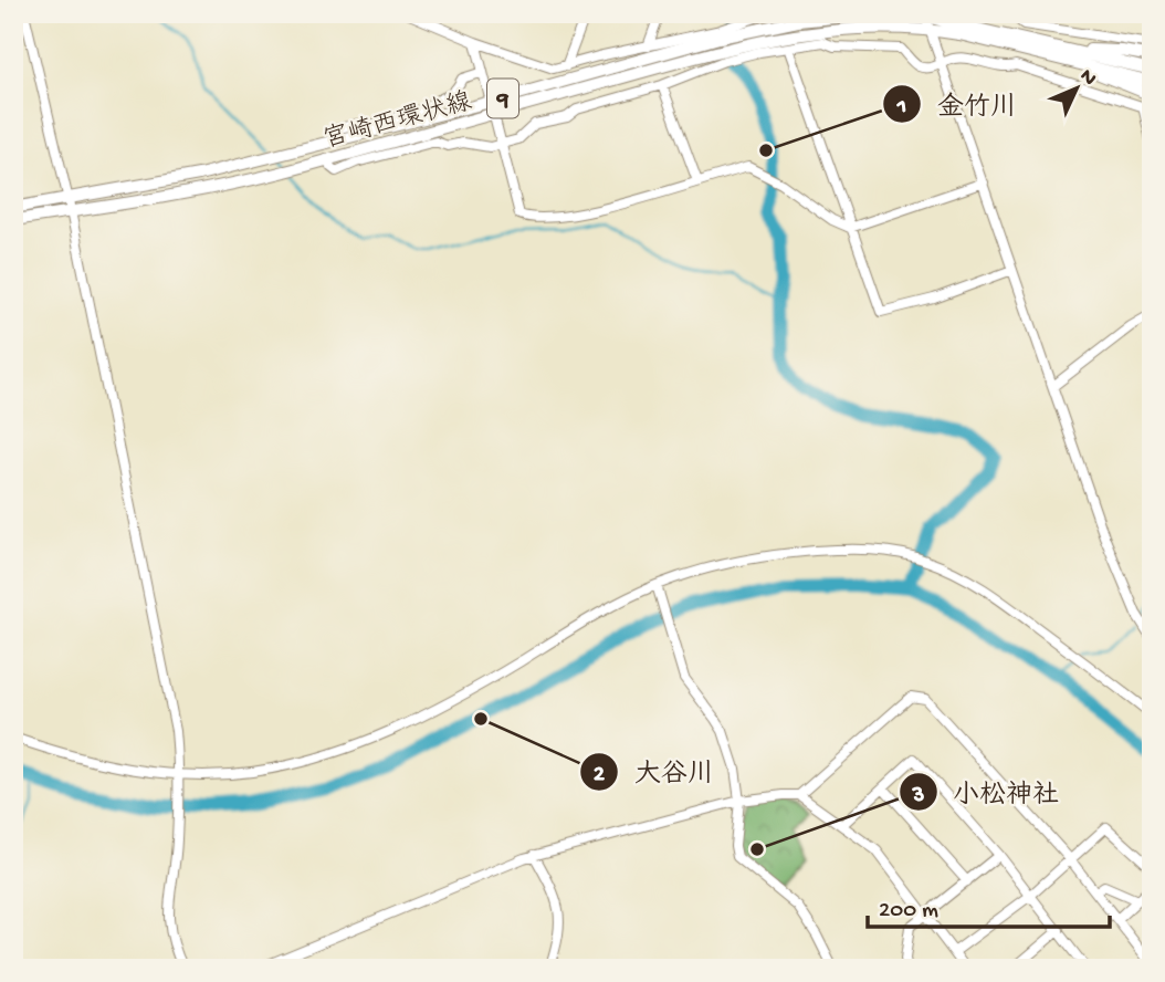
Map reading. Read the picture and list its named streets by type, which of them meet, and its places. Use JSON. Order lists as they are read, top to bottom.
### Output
{
  "streets": {
    "main road": ["9", "宮崎西環状線"]
  },
  "places": ["金竹川", "大谷川", "小松神社"],
  "scale_bar": "200 m",
  "north": "top right"
}
